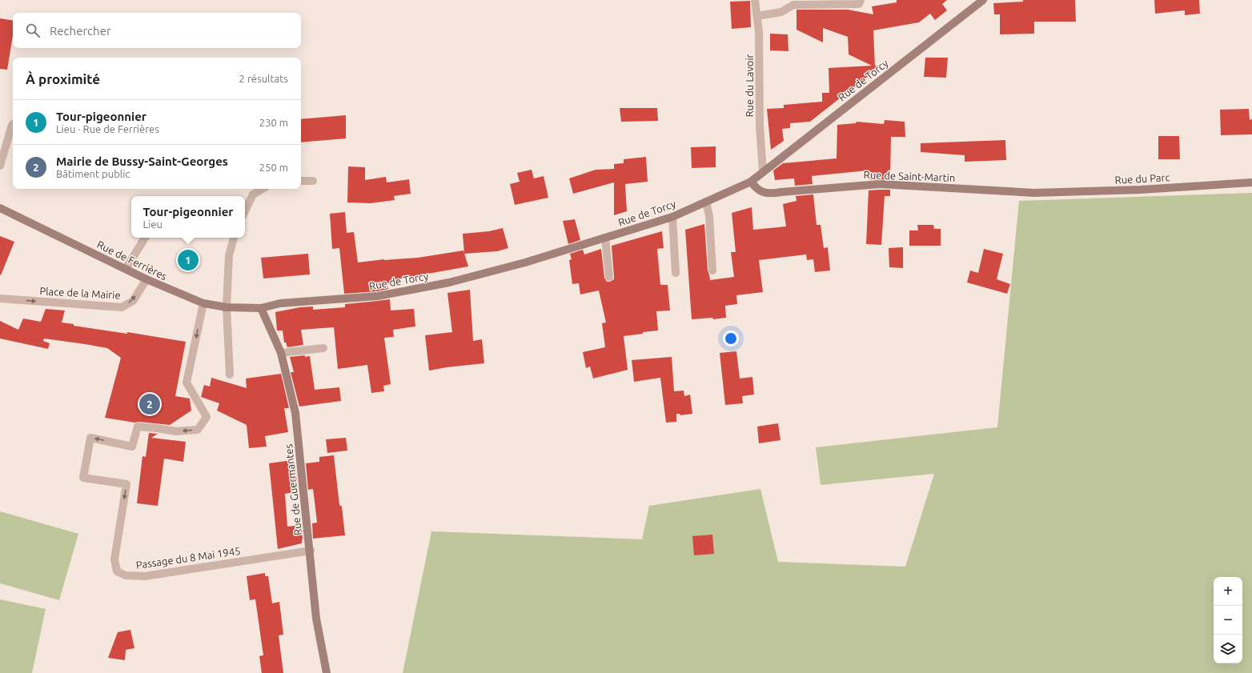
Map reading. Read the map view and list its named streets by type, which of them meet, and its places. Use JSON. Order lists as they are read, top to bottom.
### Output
{
  "streets": {
    "street": [
      "Rue de Torcy",
      "Rue du Lavoir",
      "Rue de Saint-Martin",
      "Rue du Parc",
      "Rue de Ferrières",
      "Place de la Mairie",
      "Rue de Guermantes",
      "Passage du 8 Mai 1945"
    ]
  },
  "crossings": [
    ["Rue de Torcy", "Rue du Lavoir"],
    ["Rue de Torcy", "Rue de Saint-Martin"],
    ["Rue de Torcy", "Rue de Ferrières"],
    ["Rue de Torcy", "Rue de Guermantes"],
    ["Rue de Saint-Martin", "Rue du Parc"],
    ["Rue de Ferrières", "Place de la Mairie"],
    ["Rue de Ferrières", "Rue de Guermantes"],
    ["Rue de Ferrières", "Passage du 8 Mai 1945"],
    ["Rue de Guermantes", "Passage du 8 Mai 1945"]
  ],
  "one_way": ["Place de la Mairie"],
  "page": {
    "search": "Rechercher",
    "heading": ["À proximité", "2 résultats"],
    "list": [
      {
        "mark": "1",
        "name": "Tour-pigeonnier",
        "note": "Lieu · Rue de Ferrières",
        "value": "230 m"
      },
      {
        "mark": "2",
        "name": "Mairie de Bussy-Saint-Georges",
        "note": "Bâtiment public",
        "value": "250 m"
      }
    ],
    "popup": ["Tour-pigeonnier", "Lieu"],
    "pins": ["1", "2"],
    "map_buttons": ["+", "−"]
  }
}
